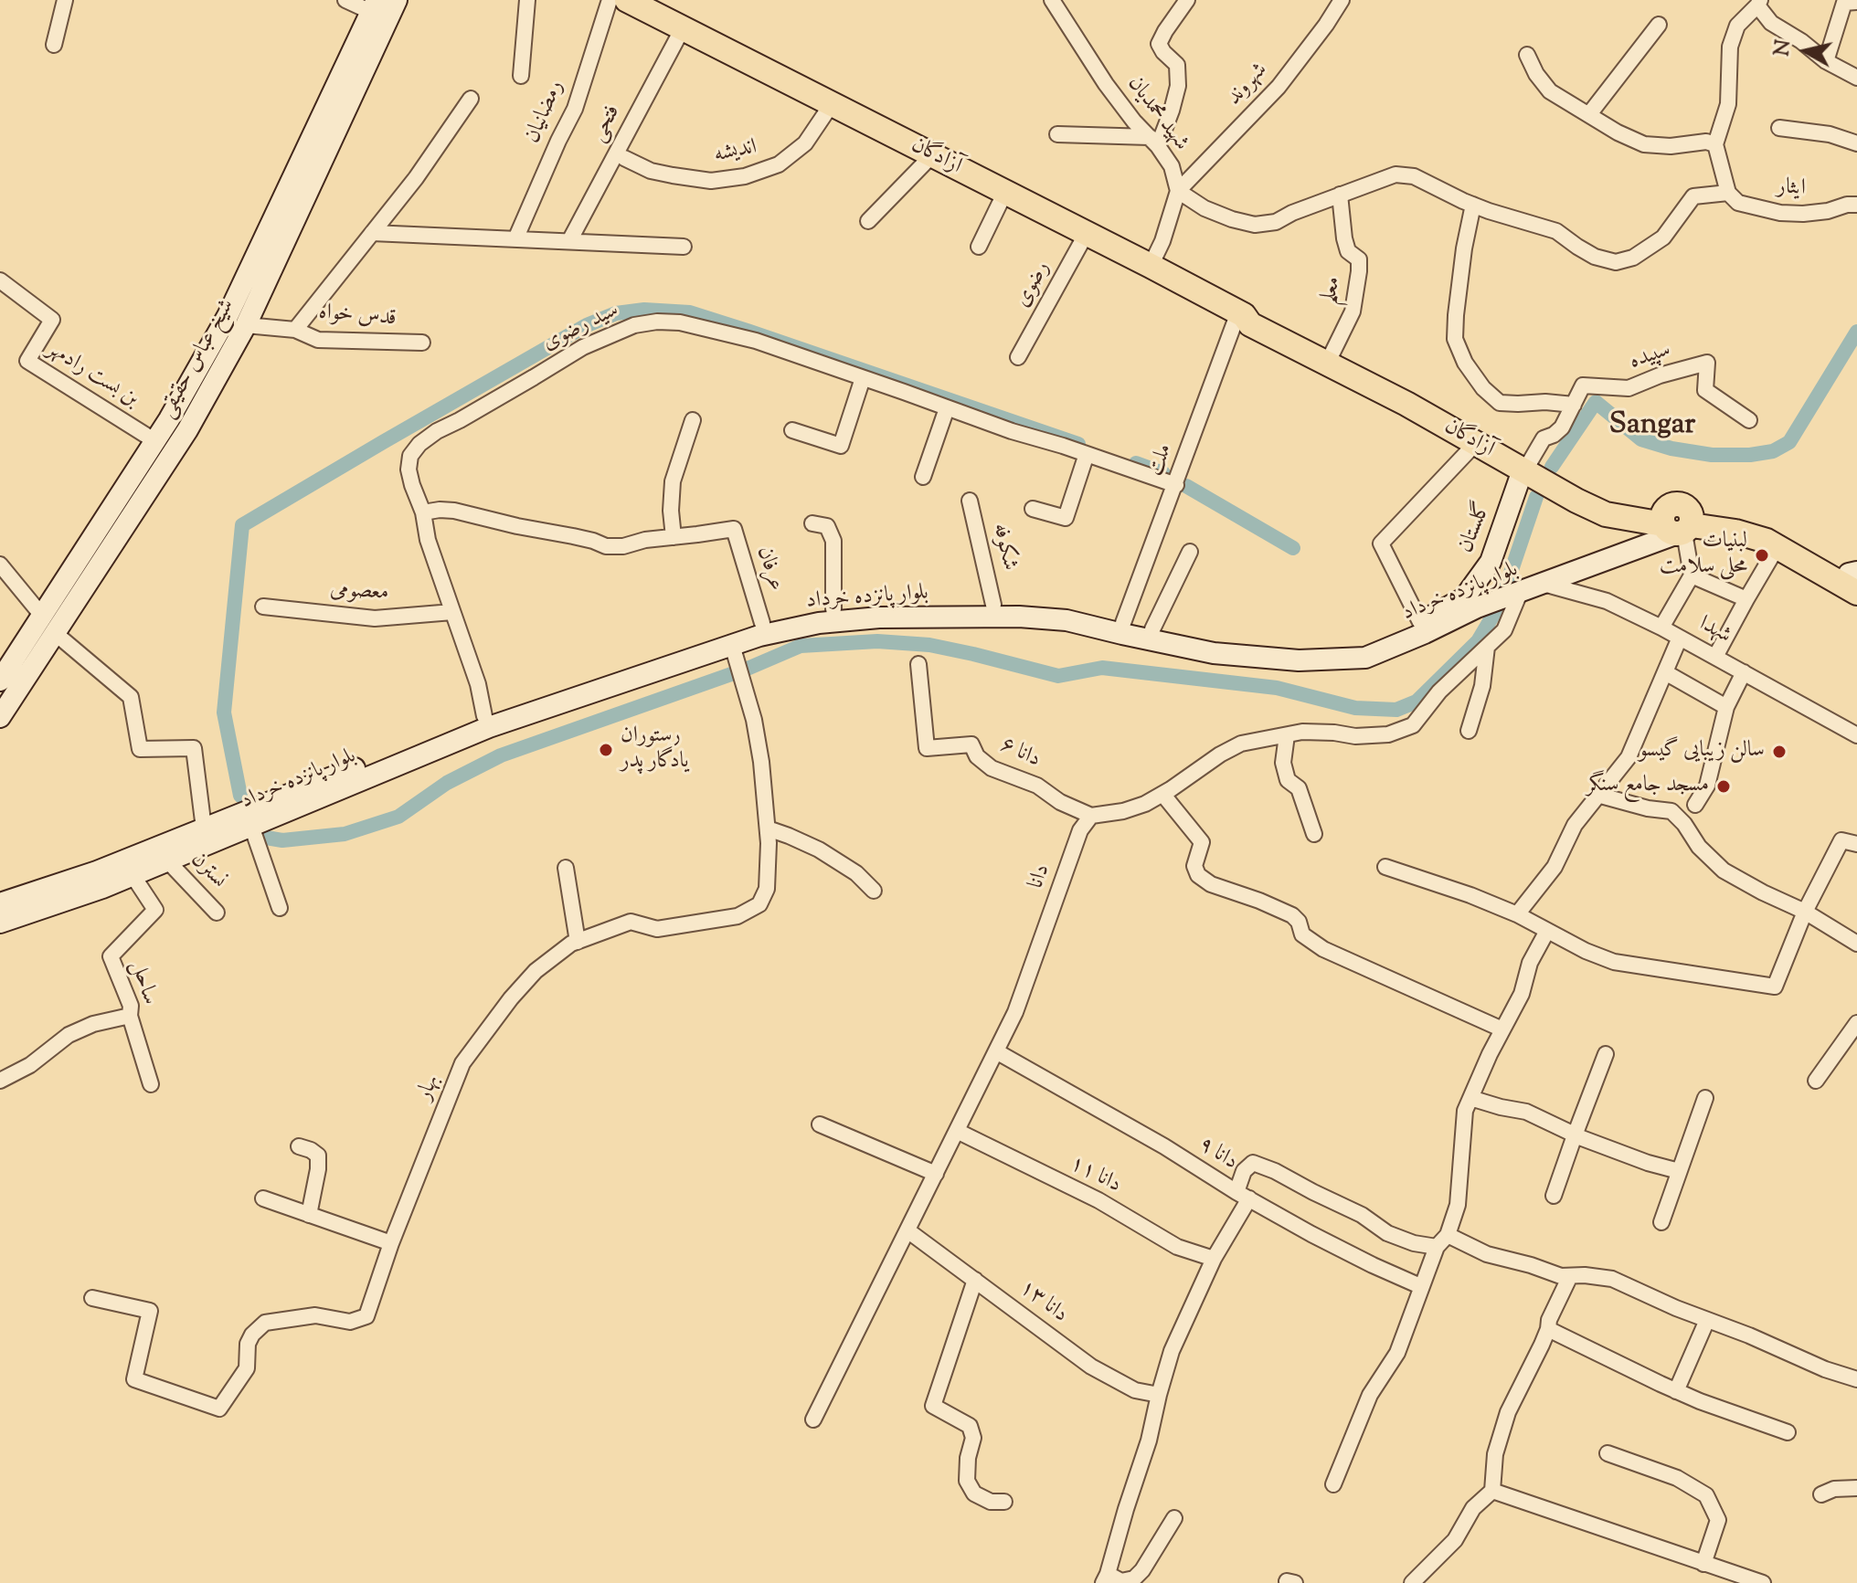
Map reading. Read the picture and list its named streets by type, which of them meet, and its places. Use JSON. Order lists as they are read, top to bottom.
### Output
{
  "streets": {
    "main road": [
      "آزادگان",
      "شیخ عباس حقیقی",
      "گلستان",
      "بلوار پانزده خرداد"
    ],
    "street": [
      "شهروند",
      "رمضانیان",
      "شهید محمدیان",
      "فتحی",
      "اندیشه",
      "ایثار",
      "رضوی",
      "معلم",
      "قدس خواه",
      "سید رضوی",
      "سپیده",
      "بن بست رادمهر",
      "ملت",
      "شکوفه",
      "عرفان",
      "معصومی",
      "شهدا",
      "دانا ۶",
      "نسترن",
      "دانا",
      "ساحل",
      "بهار",
      "دانا ۹",
      "دانا ۱۱",
      "دانا ۱۳"
    ]
  },
  "crossings": [
    ["شهروند", "شهید محمدیان"],
    ["فتحی", "آزادگان"],
    ["اندیشه", "آزادگان"],
    ["آزادگان", "رضوی"],
    ["آزادگان", "معلم"],
    ["آزادگان", "سپیده"],
    ["آزادگان", "ملت"],
    ["آزادگان", "گلستان"],
    ["آزادگان", "بلوار پانزده خرداد"],
    ["قدس خواه", "شیخ عباس حقیقی"],
    ["سید رضوی", "ملت"],
    ["سید رضوی", "معصومی"],
    ["سید رضوی", "بلوار پانزده خرداد"],
    ["سپیده", "گلستان"],
    ["شیخ عباس حقیقی", "بن بست رادمهر"],
    ["ملت", "بلوار پانزده خرداد"],
    ["گلستان", "بلوار پانزده خرداد"],
    ["شکوفه", "بلوار پانزده خرداد"],
    ["عرفان", "بلوار پانزده خرداد"],
    ["بلوار پانزده خرداد", "شهدا"],
    ["بلوار پانزده خرداد", "نسترن"],
    ["بلوار پانزده خرداد", "ساحل"],
    ["بلوار پانزده خرداد", "بهار"],
    ["دانا ۶", "دانا"],
    ["دانا", "دانا ۹"],
    ["دانا", "دانا ۱۱"],
    ["دانا", "دانا ۱۳"]
  ],
  "districts": ["Sangar"],
  "places": [
    "لبنیات محلی سلامت",
    "رستوران یادگار پدر",
    "سالن زیبایی گیسو",
    "مسجد جامع سنگر"
  ],
  "north": "left"
}
